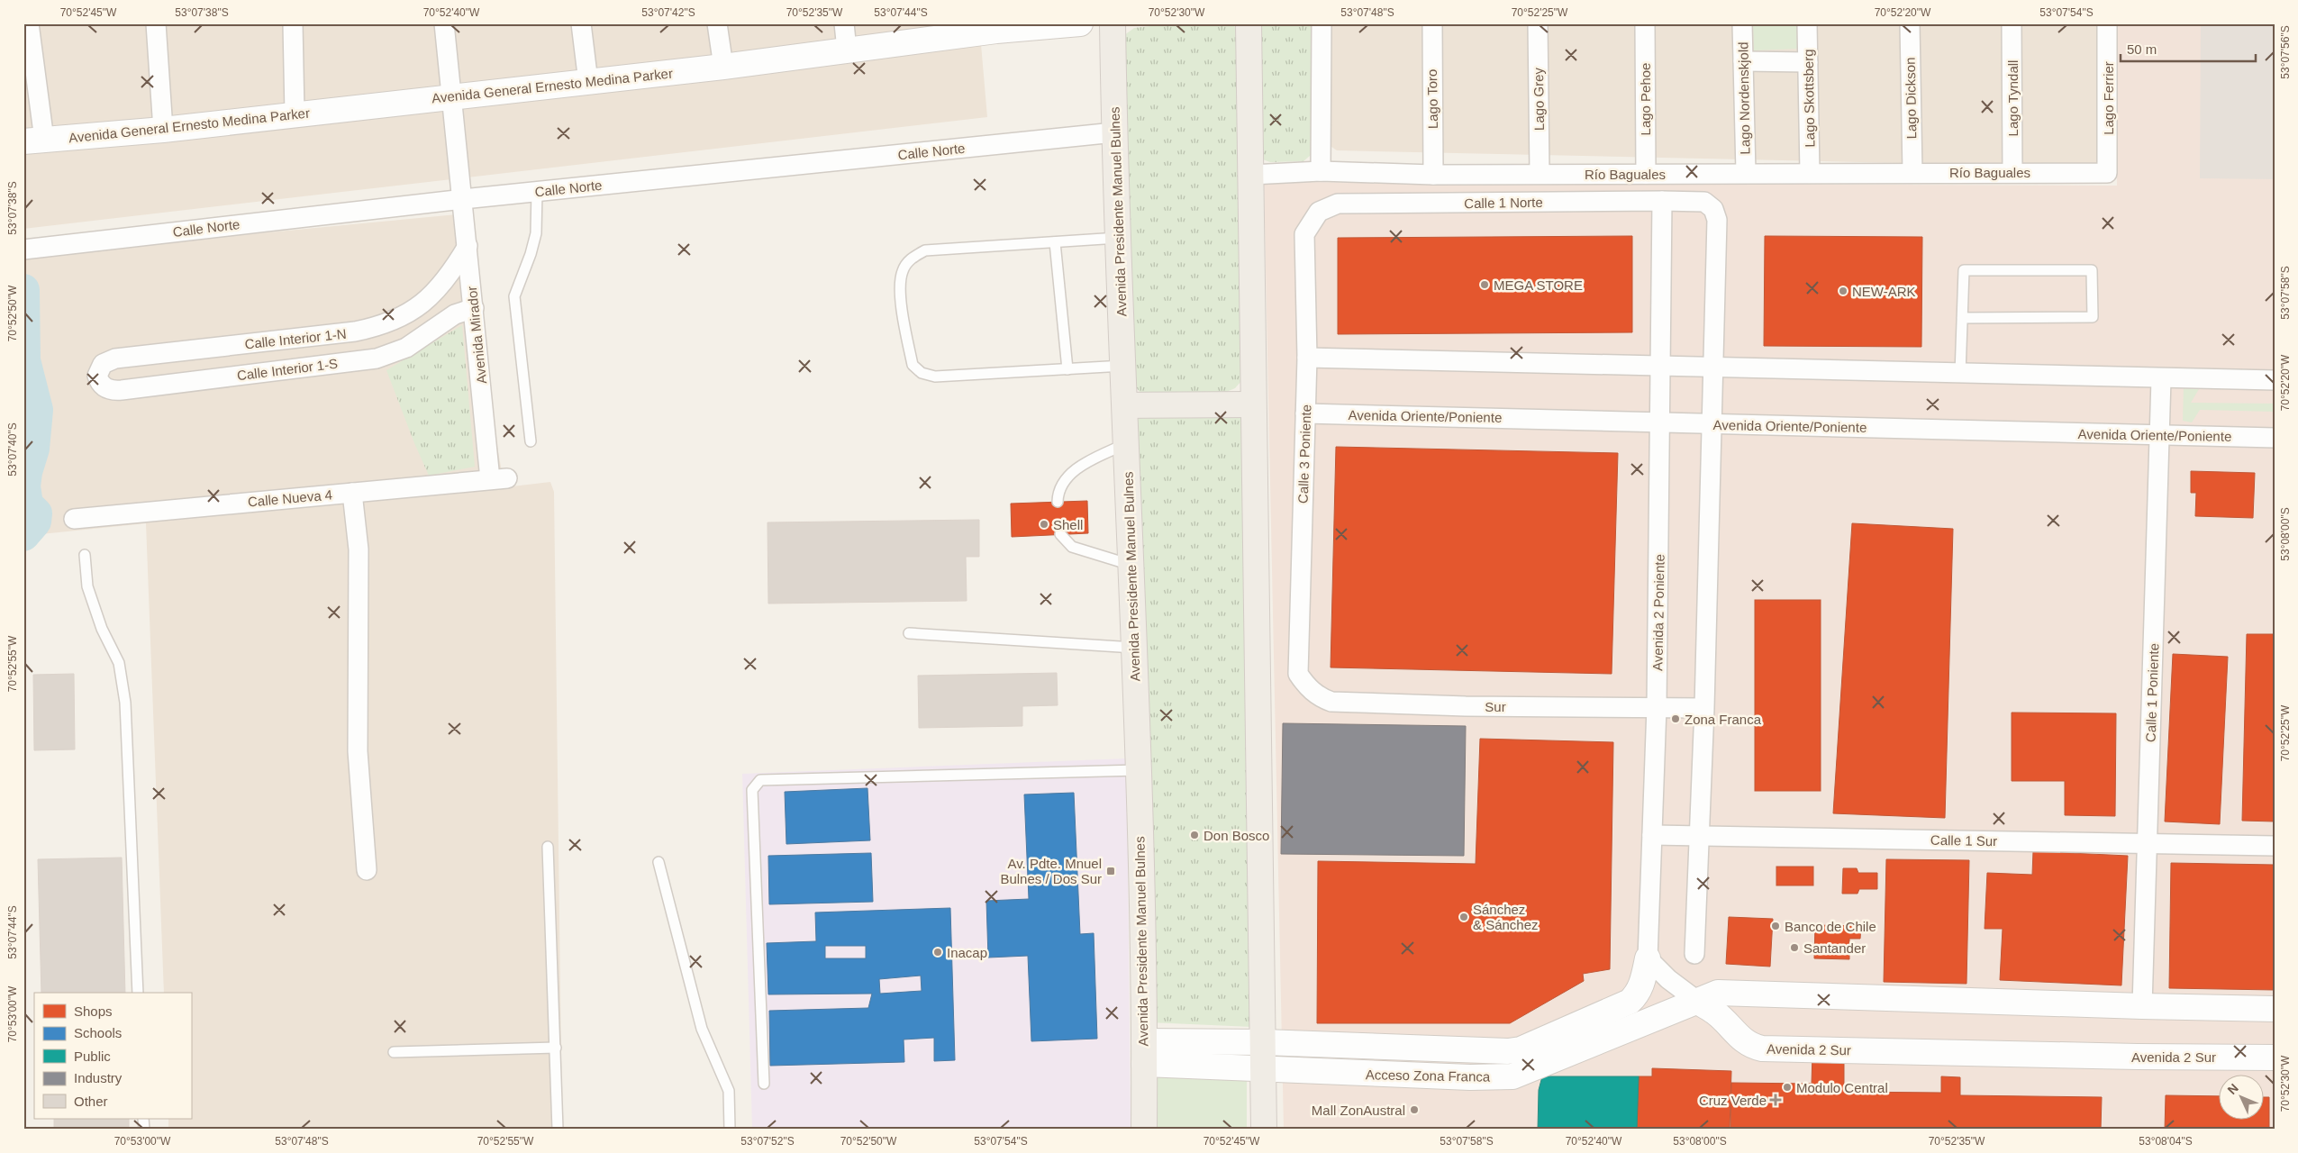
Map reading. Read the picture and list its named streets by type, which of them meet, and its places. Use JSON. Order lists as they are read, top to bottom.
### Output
{
  "streets": {
    "main road": ["Avenida Presidente Manuel Bulnes"],
    "street": [
      "Avenida General Ernesto Medina Parker",
      "Lago Nordenskjold",
      "Lago Skottsberg",
      "Lago Dickson",
      "Lago Tyndall",
      "Lago Ferrier",
      "Lago Toro",
      "Lago Grey",
      "Lago Pehoe",
      "Calle Norte",
      "Río Baguales",
      "Calle 1 Norte",
      "Avenida Mirador",
      "Calle Interior 1-N",
      "Calle Interior 1-S",
      "Avenida Oriente/Poniente",
      "Calle 3 Poniente",
      "Calle Nueva 4",
      "Avenida 2 Poniente",
      "Calle 1 Poniente",
      "Sur",
      "Calle 1 Sur",
      "Avenida 2 Sur",
      "Acceso Zona Franca"
    ]
  },
  "crossings": [
    ["Avenida General Ernesto Medina Parker", "Avenida Mirador"],
    ["Lago Nordenskjold", "Río Baguales"],
    ["Lago Skottsberg", "Río Baguales"],
    ["Lago Dickson", "Río Baguales"],
    ["Lago Tyndall", "Río Baguales"],
    ["Lago Ferrier", "Río Baguales"],
    ["Lago Toro", "Río Baguales"],
    ["Lago Grey", "Río Baguales"],
    ["Lago Pehoe", "Río Baguales"],
    ["Calle Norte", "Avenida Presidente Manuel Bulnes"],
    ["Calle Norte", "Avenida Mirador"],
    ["Calle 1 Norte", "Calle 3 Poniente"],
    ["Calle 1 Norte", "Avenida 2 Poniente"],
    ["Avenida Presidente Manuel Bulnes", "Acceso Zona Franca"],
    ["Avenida Mirador", "Calle Interior 1-N"],
    ["Avenida Mirador", "Calle Interior 1-S"],
    ["Avenida Mirador", "Calle Nueva 4"],
    ["Calle Interior 1-N", "Calle Interior 1-S"],
    ["Avenida Oriente/Poniente", "Calle 3 Poniente"],
    ["Avenida Oriente/Poniente", "Avenida 2 Poniente"],
    ["Avenida Oriente/Poniente", "Calle 1 Poniente"],
    ["Calle 3 Poniente", "Sur"],
    ["Avenida 2 Poniente", "Sur"],
    ["Avenida 2 Poniente", "Calle 1 Sur"],
    ["Avenida 2 Poniente", "Acceso Zona Franca"],
    ["Calle 1 Poniente", "Calle 1 Sur"],
    ["Avenida 2 Sur", "Acceso Zona Franca"]
  ],
  "places": {
    "other": [
      "MEGA STORE",
      "NEW-ARK",
      "Shell",
      "Zona Franca",
      "Don Bosco",
      "Sánchez & Sánchez",
      "Banco de Chile",
      "Santander",
      "Inacap",
      "Modulo Central",
      "Mall ZonAustral"
    ],
    "transit": ["Av. Pdte. Mnuel Bulnes / Dos Sur"],
    "health": ["Cruz Verde"]
  },
  "legend": [
    "Shops",
    "Schools",
    "Public",
    "Industry",
    "Other"
  ],
  "scale_bar": "50 m",
  "north": "top left",
  "coordinates": [
    "70°52'45\"W",
    "53°07'38\"S",
    "70°52'40\"W",
    "53°07'42\"S",
    "70°52'35\"W",
    "53°07'44\"S",
    "70°52'30\"W",
    "53°07'48\"S",
    "70°52'25\"W",
    "70°52'20\"W",
    "53°07'54\"S",
    "53°07'56\"S",
    "53°07'58\"S",
    "70°52'50\"W",
    "53°07'40\"S",
    "53°08'00\"S",
    "70°52'55\"W",
    "70°53'00\"W",
    "53°07'52\"S",
    "53°08'04\"S"
  ]
}
